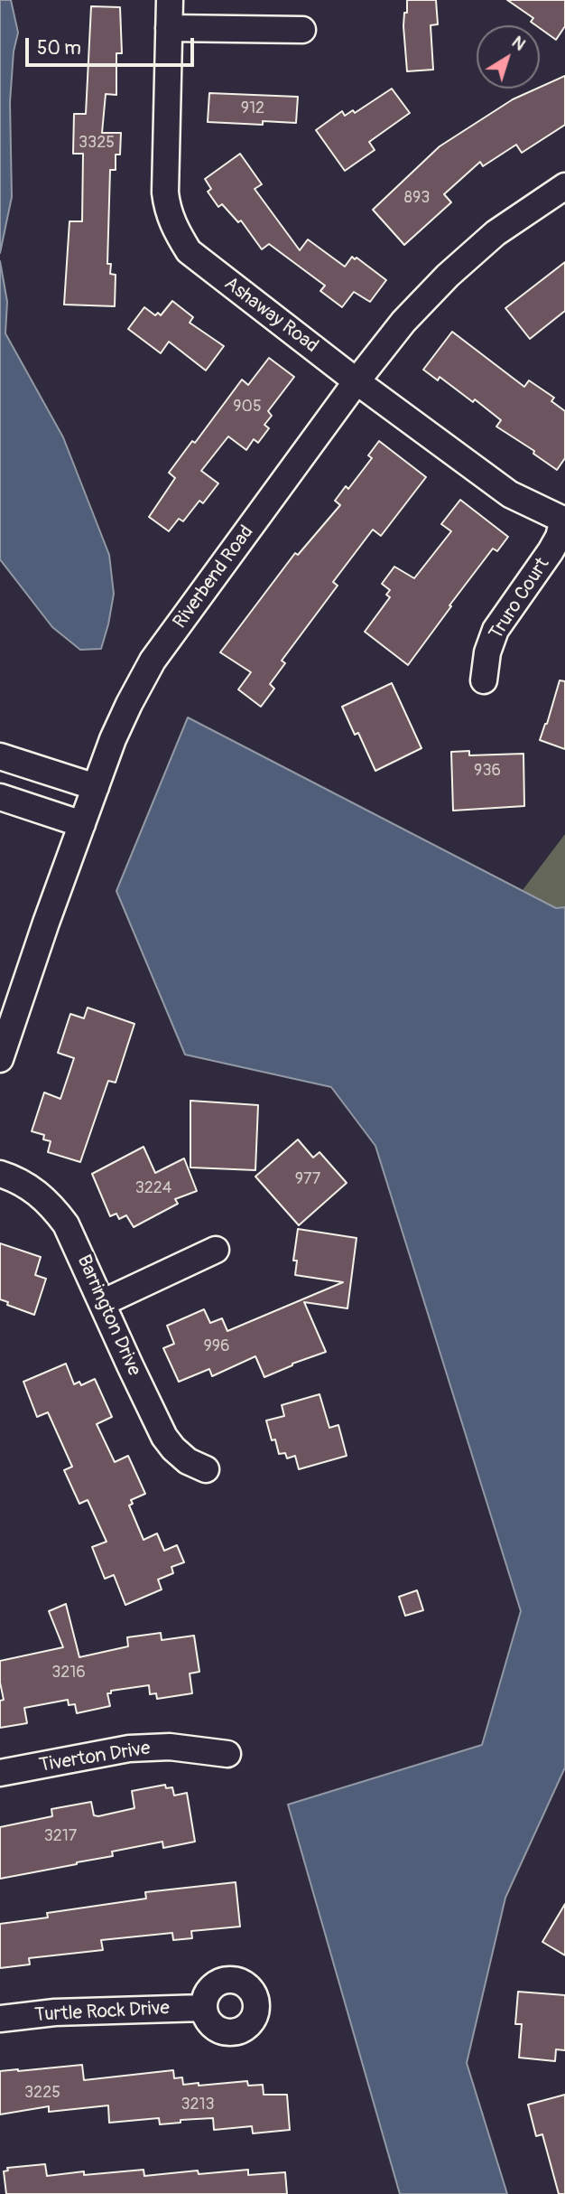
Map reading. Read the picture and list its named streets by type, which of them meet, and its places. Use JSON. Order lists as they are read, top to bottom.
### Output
{
  "streets": {
    "street": [
      "Ashaway Road",
      "Riverbend Road",
      "Truro Court",
      "Barrington Drive",
      "Tiverton Drive",
      "Turtle Rock Drive"
    ]
  },
  "crossings": [
    ["Ashaway Road", "Riverbend Road"],
    ["Ashaway Road", "Truro Court"]
  ],
  "house_numbers": [
    "912",
    "3325",
    "893",
    "905",
    "936",
    "977",
    "3224",
    "996",
    "3216",
    "3217",
    "3225",
    "3213"
  ],
  "scale_bar": "50 m",
  "north": "top right"
}
